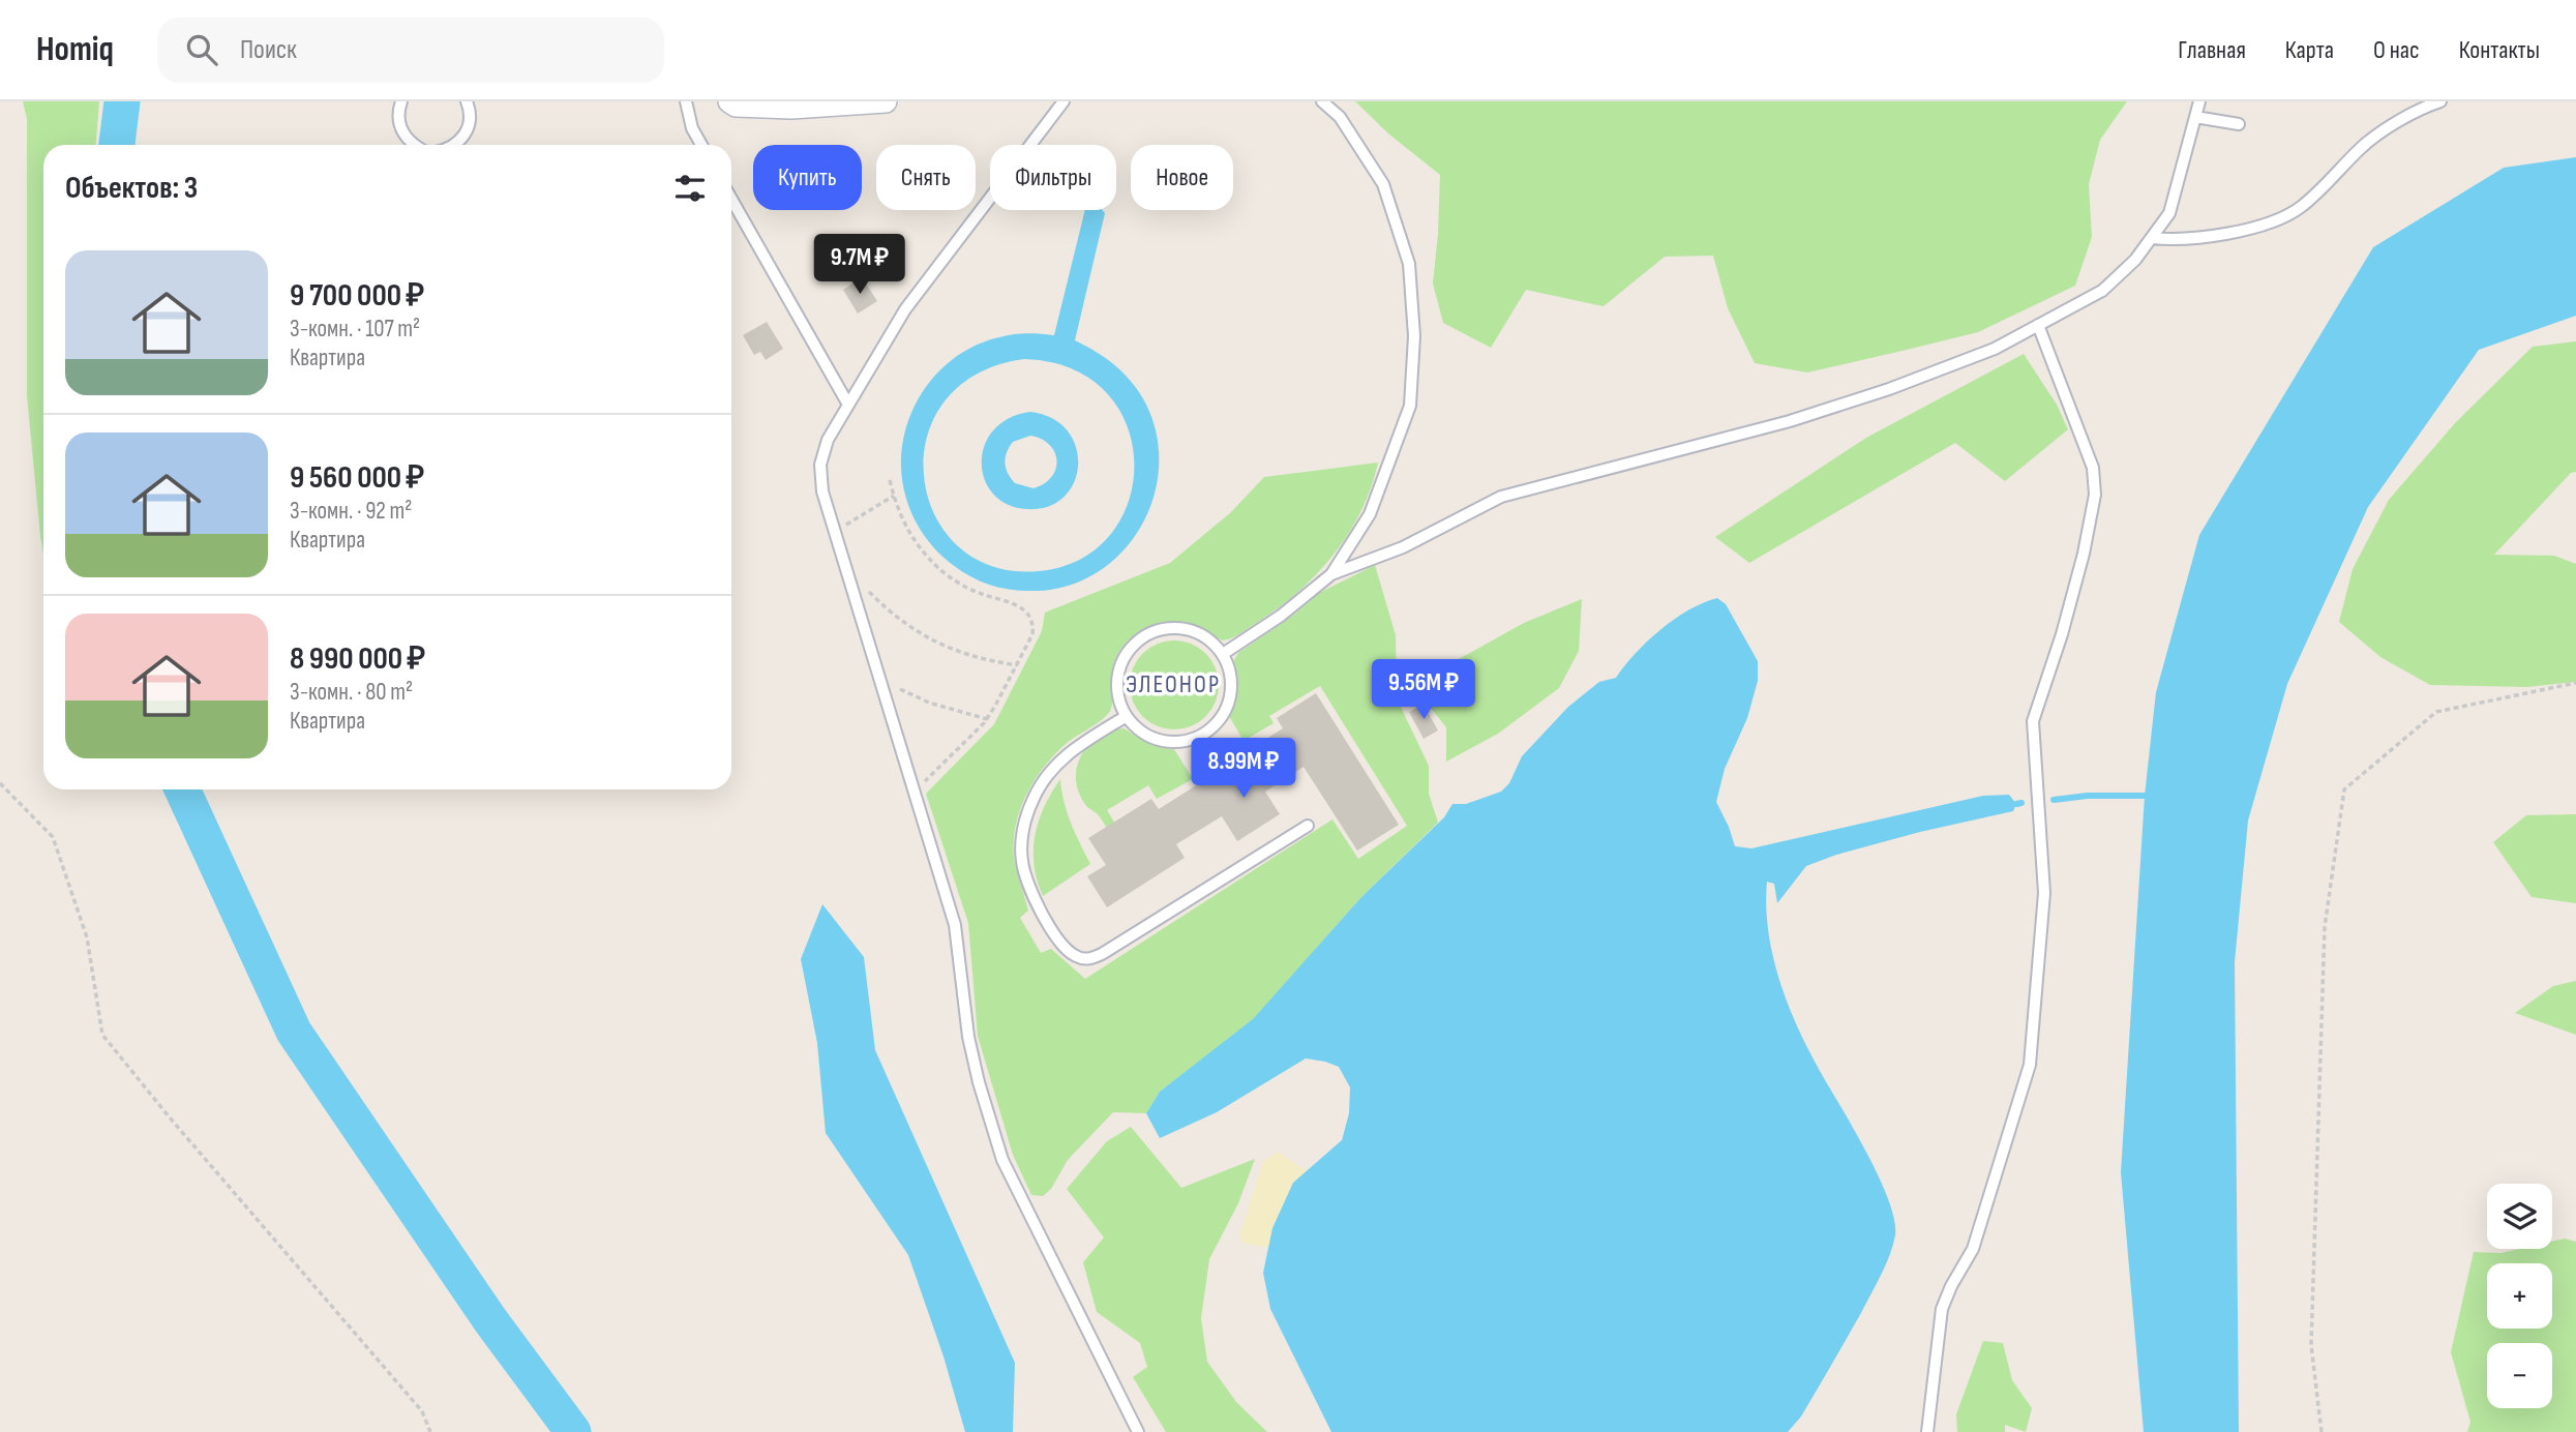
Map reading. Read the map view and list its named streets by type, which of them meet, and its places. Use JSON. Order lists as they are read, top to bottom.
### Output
{
  "districts": ["ЭЛЕОНОР"],
  "page": {
    "header": "Homiq",
    "search": "Поиск",
    "nav": [
      "Главная",
      "Карта",
      "О нас",
      "Контакты"
    ],
    "chip": [
      "Купить",
      "Снять",
      "Фильтры",
      "Новое"
    ],
    "heading": "Объектов: 3",
    "list": [
      {
        "name": "9 700 000 ₽",
        "note": "3-комн. · 107 m² · Квартира"
      },
      {
        "name": "9 560 000 ₽",
        "note": "3-комн. · 92 m² · Квартира"
      },
      {
        "name": "8 990 000 ₽",
        "note": "3-комн. · 80 m² · Квартира"
      }
    ],
    "price": ["9.7M ₽", "9.56M ₽", "8.99M ₽"],
    "map_buttons": ["+", "−"]
  }
}
